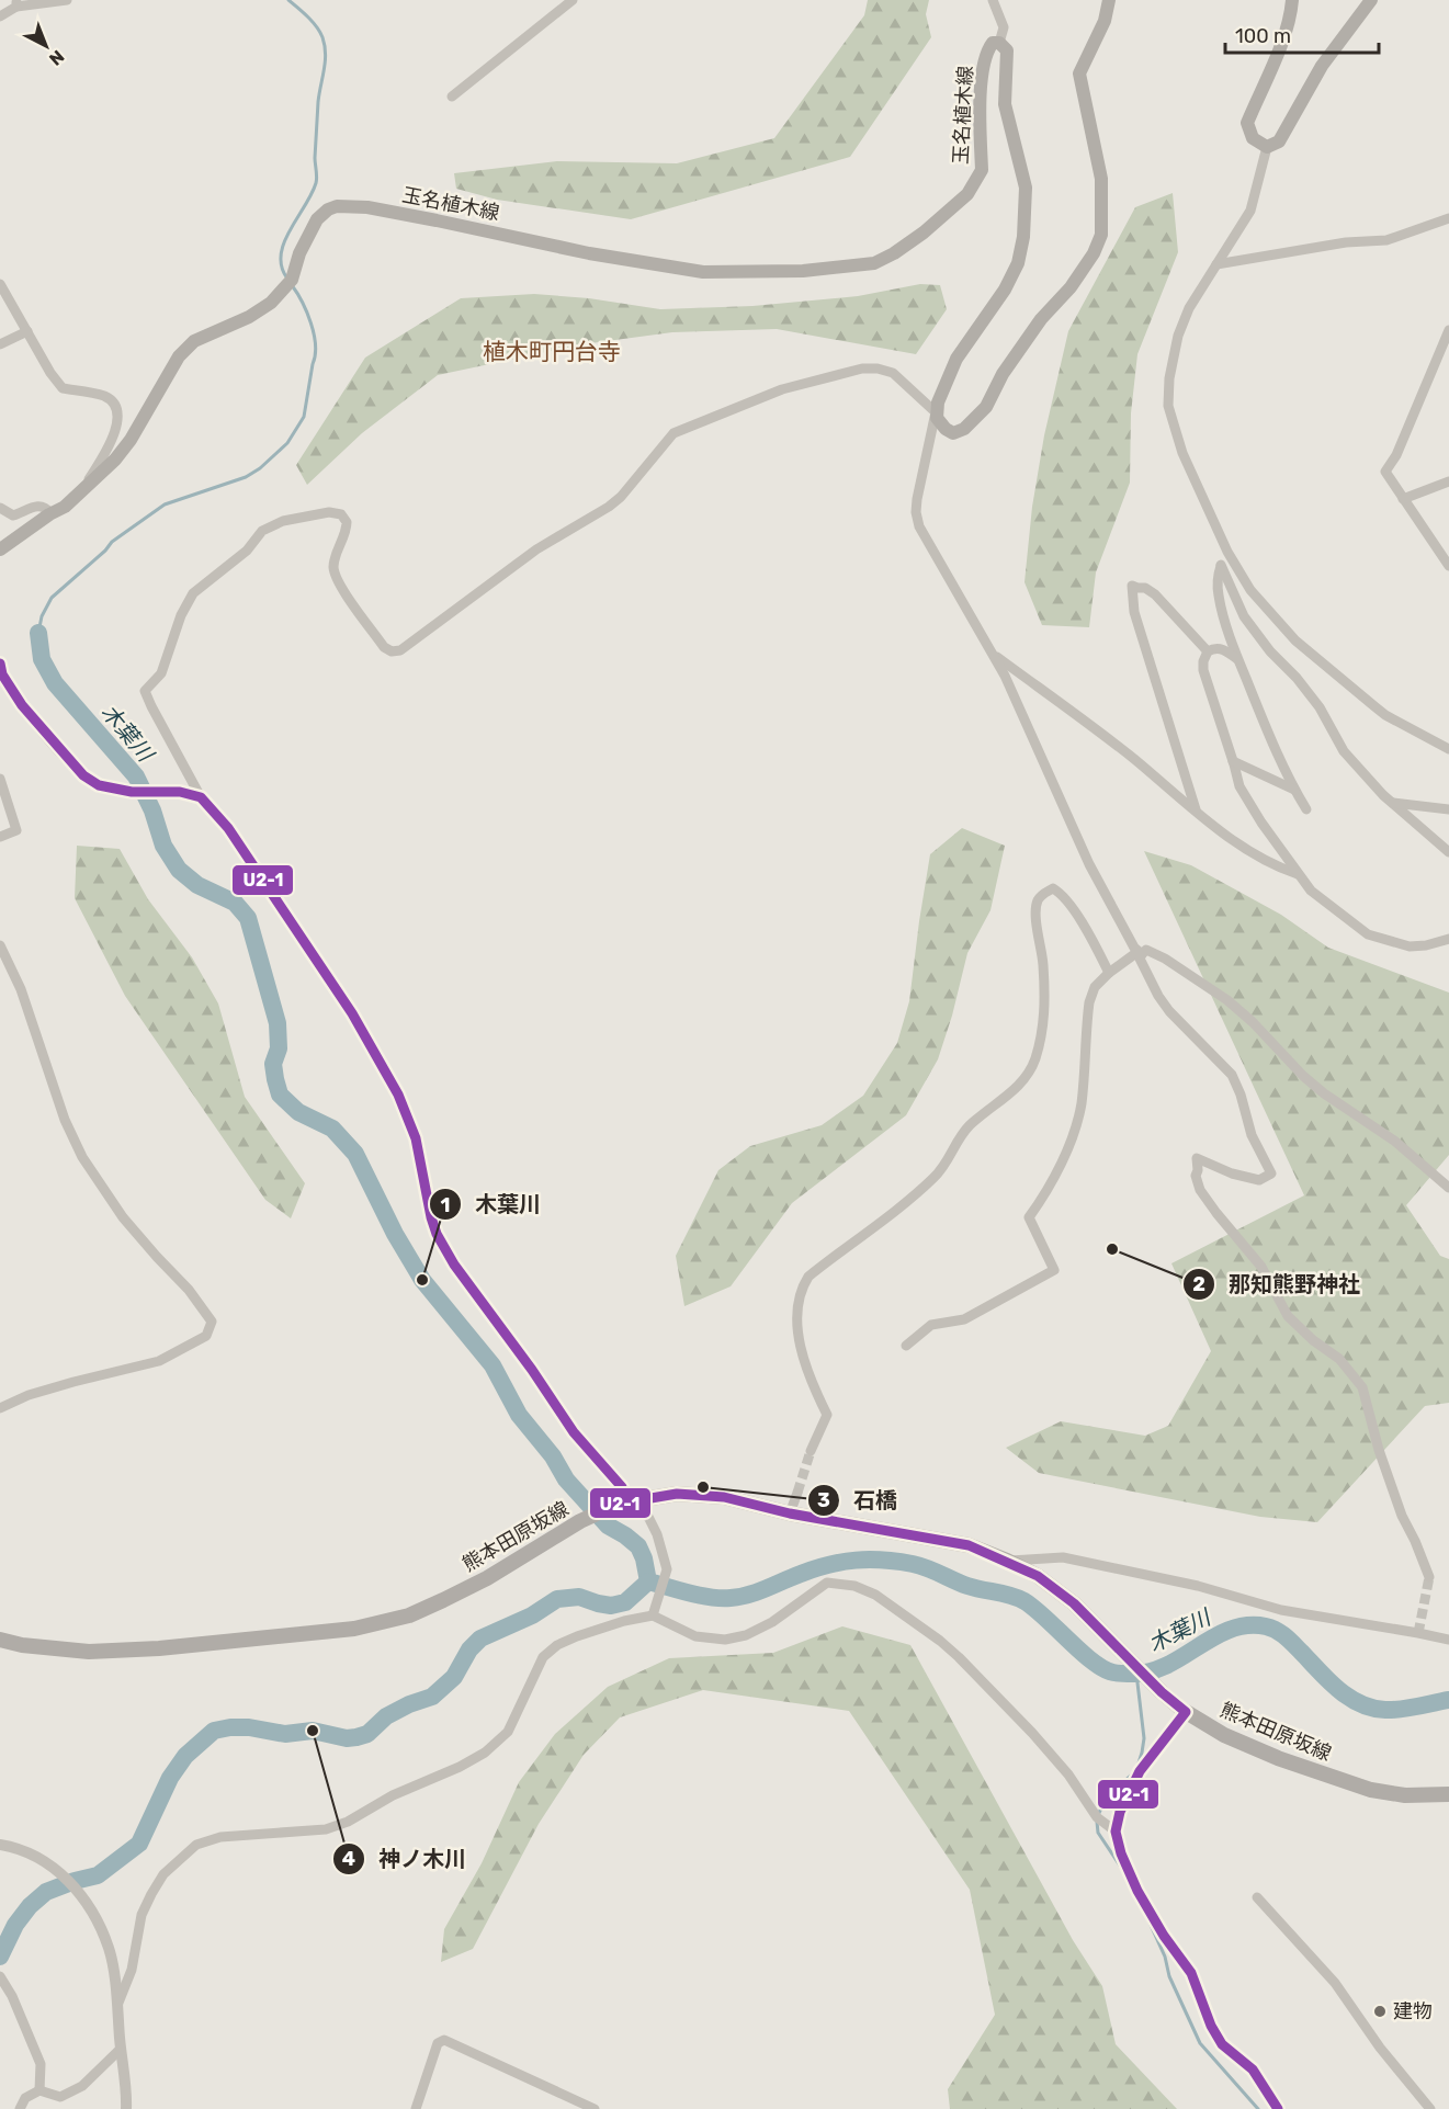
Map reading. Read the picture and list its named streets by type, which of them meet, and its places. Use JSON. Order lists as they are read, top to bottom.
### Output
{
  "streets": {
    "main road": ["玉名植木線", "熊本田原坂線"]
  },
  "districts": ["植木町円台寺"],
  "water": ["木葉川"],
  "places": [
    "那知熊野神社",
    "木葉川",
    "石橋",
    "神ノ木川",
    "建物"
  ],
  "lines": ["transit line U2-1"],
  "scale_bar": "100 m",
  "north": "bottom right"
}
